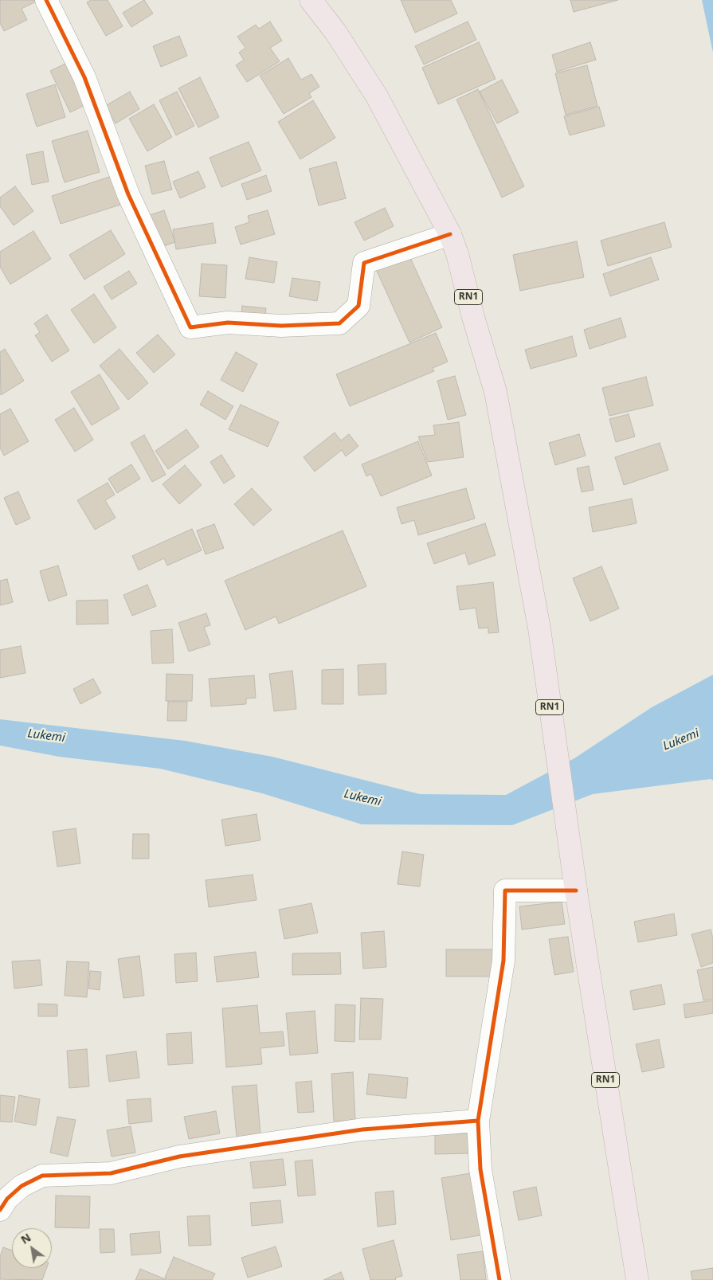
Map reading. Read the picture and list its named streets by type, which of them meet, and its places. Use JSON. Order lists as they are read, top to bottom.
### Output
{
  "streets": {
    "highway": ["RN1"]
  },
  "water": ["Lukemi"],
  "north": "top left"
}
